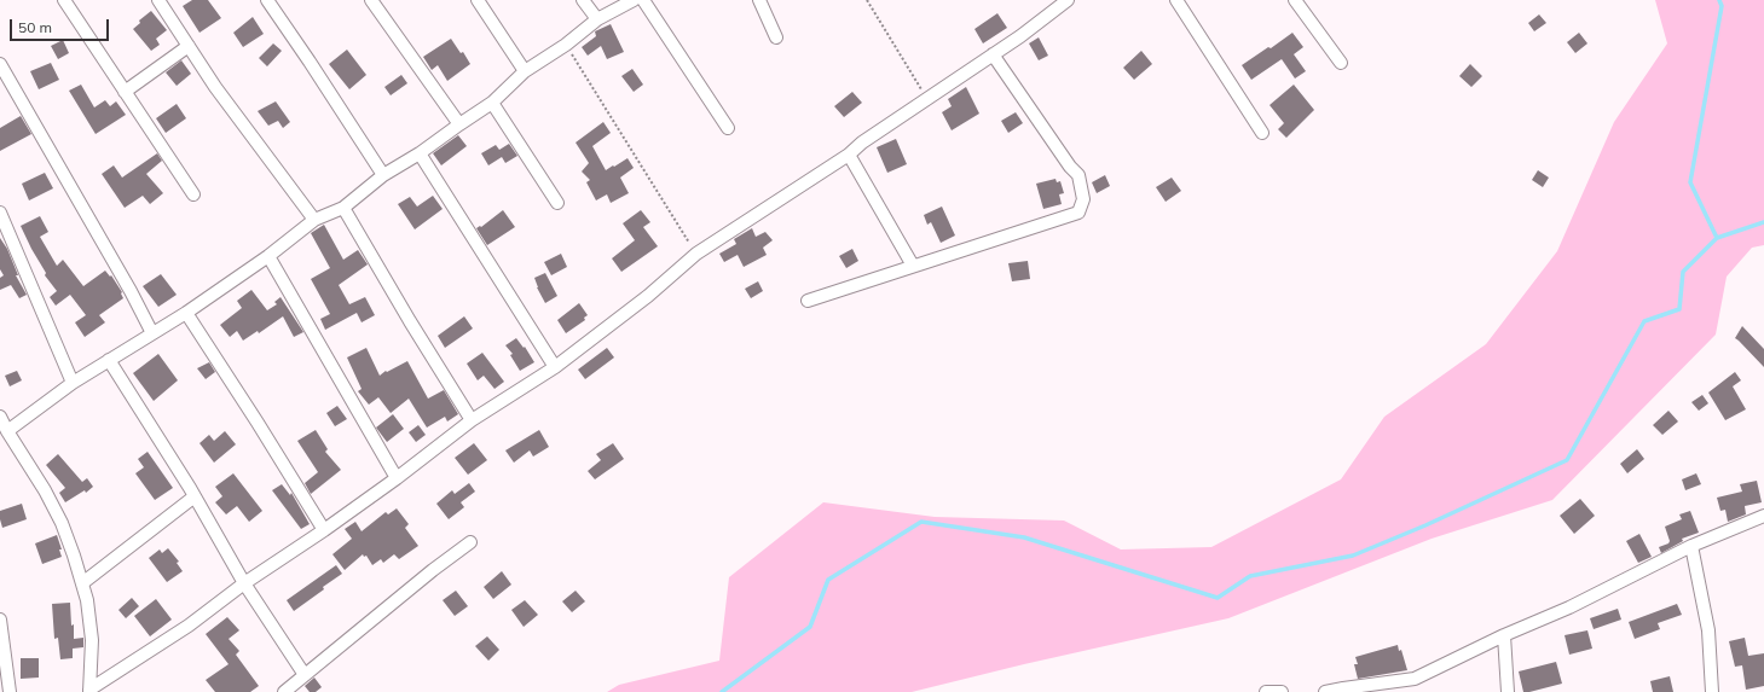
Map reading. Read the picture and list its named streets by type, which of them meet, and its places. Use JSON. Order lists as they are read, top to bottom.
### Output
{
  "scale_bar": "50 m"
}
